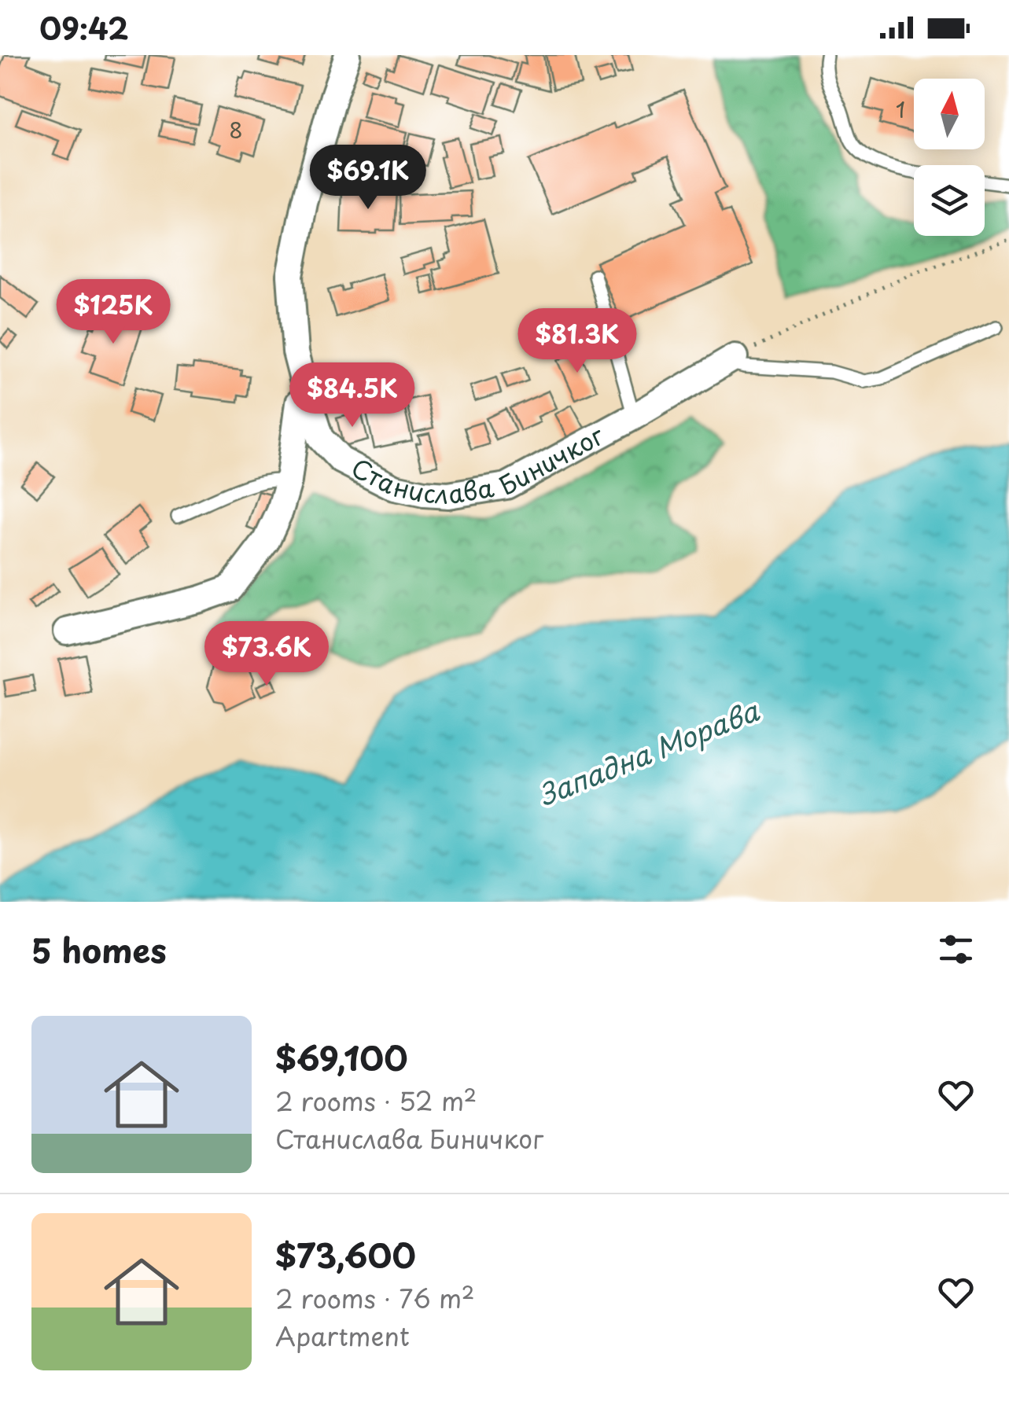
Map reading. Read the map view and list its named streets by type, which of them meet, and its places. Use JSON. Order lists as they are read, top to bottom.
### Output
{
  "streets": {
    "street": ["Станислава Биничког"]
  },
  "water": ["Западна Морава"],
  "house_numbers": ["1", "8"],
  "north": "top",
  "page": {
    "status": "09:42",
    "price": [
      "$69.1K",
      "$125K",
      "$81.3K",
      "$84.5K",
      "$73.6K"
    ],
    "heading": "5 homes",
    "list": [
      {
        "name": "$69,100",
        "note": "2 rooms · 52 m² · Станислава Биничког"
      },
      {
        "name": "$73,600",
        "note": "2 rooms · 76 m² · Apartment"
      }
    ]
  }
}
